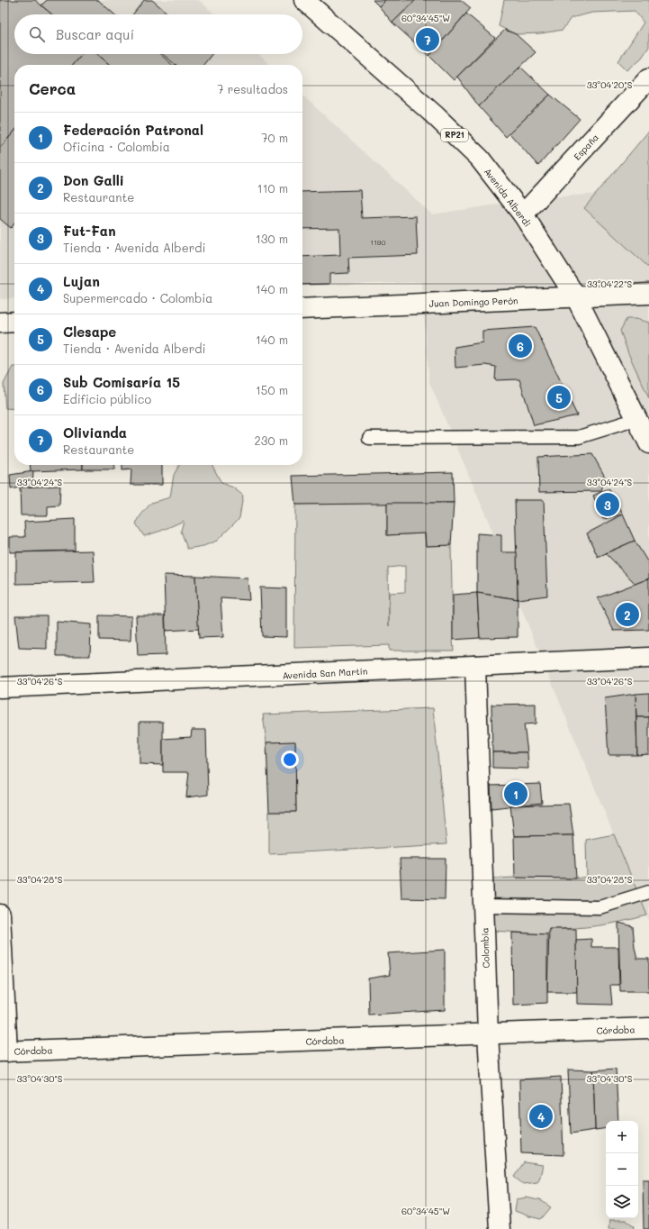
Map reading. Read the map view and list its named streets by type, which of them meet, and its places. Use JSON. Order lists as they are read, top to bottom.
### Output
{
  "streets": {
    "street": [
      "RP21",
      "España",
      "Avenida Alberdi",
      "Juan Domingo Perón",
      "Avenida San Martín",
      "Colombia",
      "Córdoba"
    ]
  },
  "crossings": [
    ["España", "Avenida Alberdi"],
    ["Avenida Alberdi", "Juan Domingo Perón"],
    ["Avenida San Martín", "Colombia"],
    ["Colombia", "Córdoba"]
  ],
  "house_numbers": ["1190"],
  "page": {
    "search": "Buscar aquí",
    "pins": [
      "7",
      "6",
      "5",
      "3",
      "2",
      "1",
      "4"
    ],
    "heading": ["Cerca", "7 resultados"],
    "list": [
      {
        "mark": "1",
        "name": "Federación Patronal",
        "note": "Oficina · Colombia",
        "value": "70 m"
      },
      {
        "mark": "2",
        "name": "Don Galli",
        "note": "Restaurante",
        "value": "110 m"
      },
      {
        "mark": "3",
        "name": "Fut-Fan",
        "note": "Tienda · Avenida Alberdi",
        "value": "130 m"
      },
      {
        "mark": "4",
        "name": "Lujan",
        "note": "Supermercado · Colombia",
        "value": "140 m"
      },
      {
        "mark": "5",
        "name": "Clesape",
        "note": "Tienda · Avenida Alberdi",
        "value": "140 m"
      },
      {
        "mark": "6",
        "name": "Sub Comisaría 15",
        "note": "Edificio público",
        "value": "150 m"
      },
      {
        "mark": "7",
        "name": "Olivianda",
        "note": "Restaurante",
        "value": "230 m"
      }
    ],
    "map_buttons": ["+", "−"]
  },
  "coordinates": [
    "60°34'45\"W",
    "33°04'20\"S",
    "33°04'22\"S",
    "33°04'24\"S",
    "33°04'26\"S",
    "33°04'28\"S",
    "33°04'30\"S"
  ]
}
